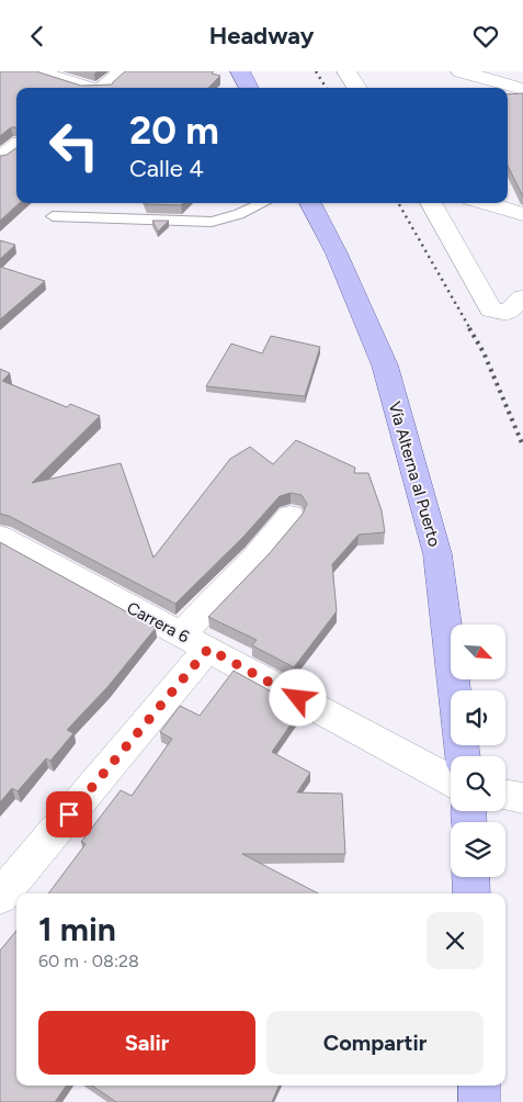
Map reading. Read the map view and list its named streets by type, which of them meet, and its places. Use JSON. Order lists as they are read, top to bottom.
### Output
{
  "streets": {
    "main road": ["Vía Alterna al Puerto"],
    "street": ["Carrera 6"]
  },
  "north": "bottom right",
  "page": {
    "header": "Headway",
    "turn": ["20 m", "Calle 4"],
    "heading": ["1 min", "60 m · 08:28"],
    "buttons": ["Salir", "Compartir"]
  }
}
